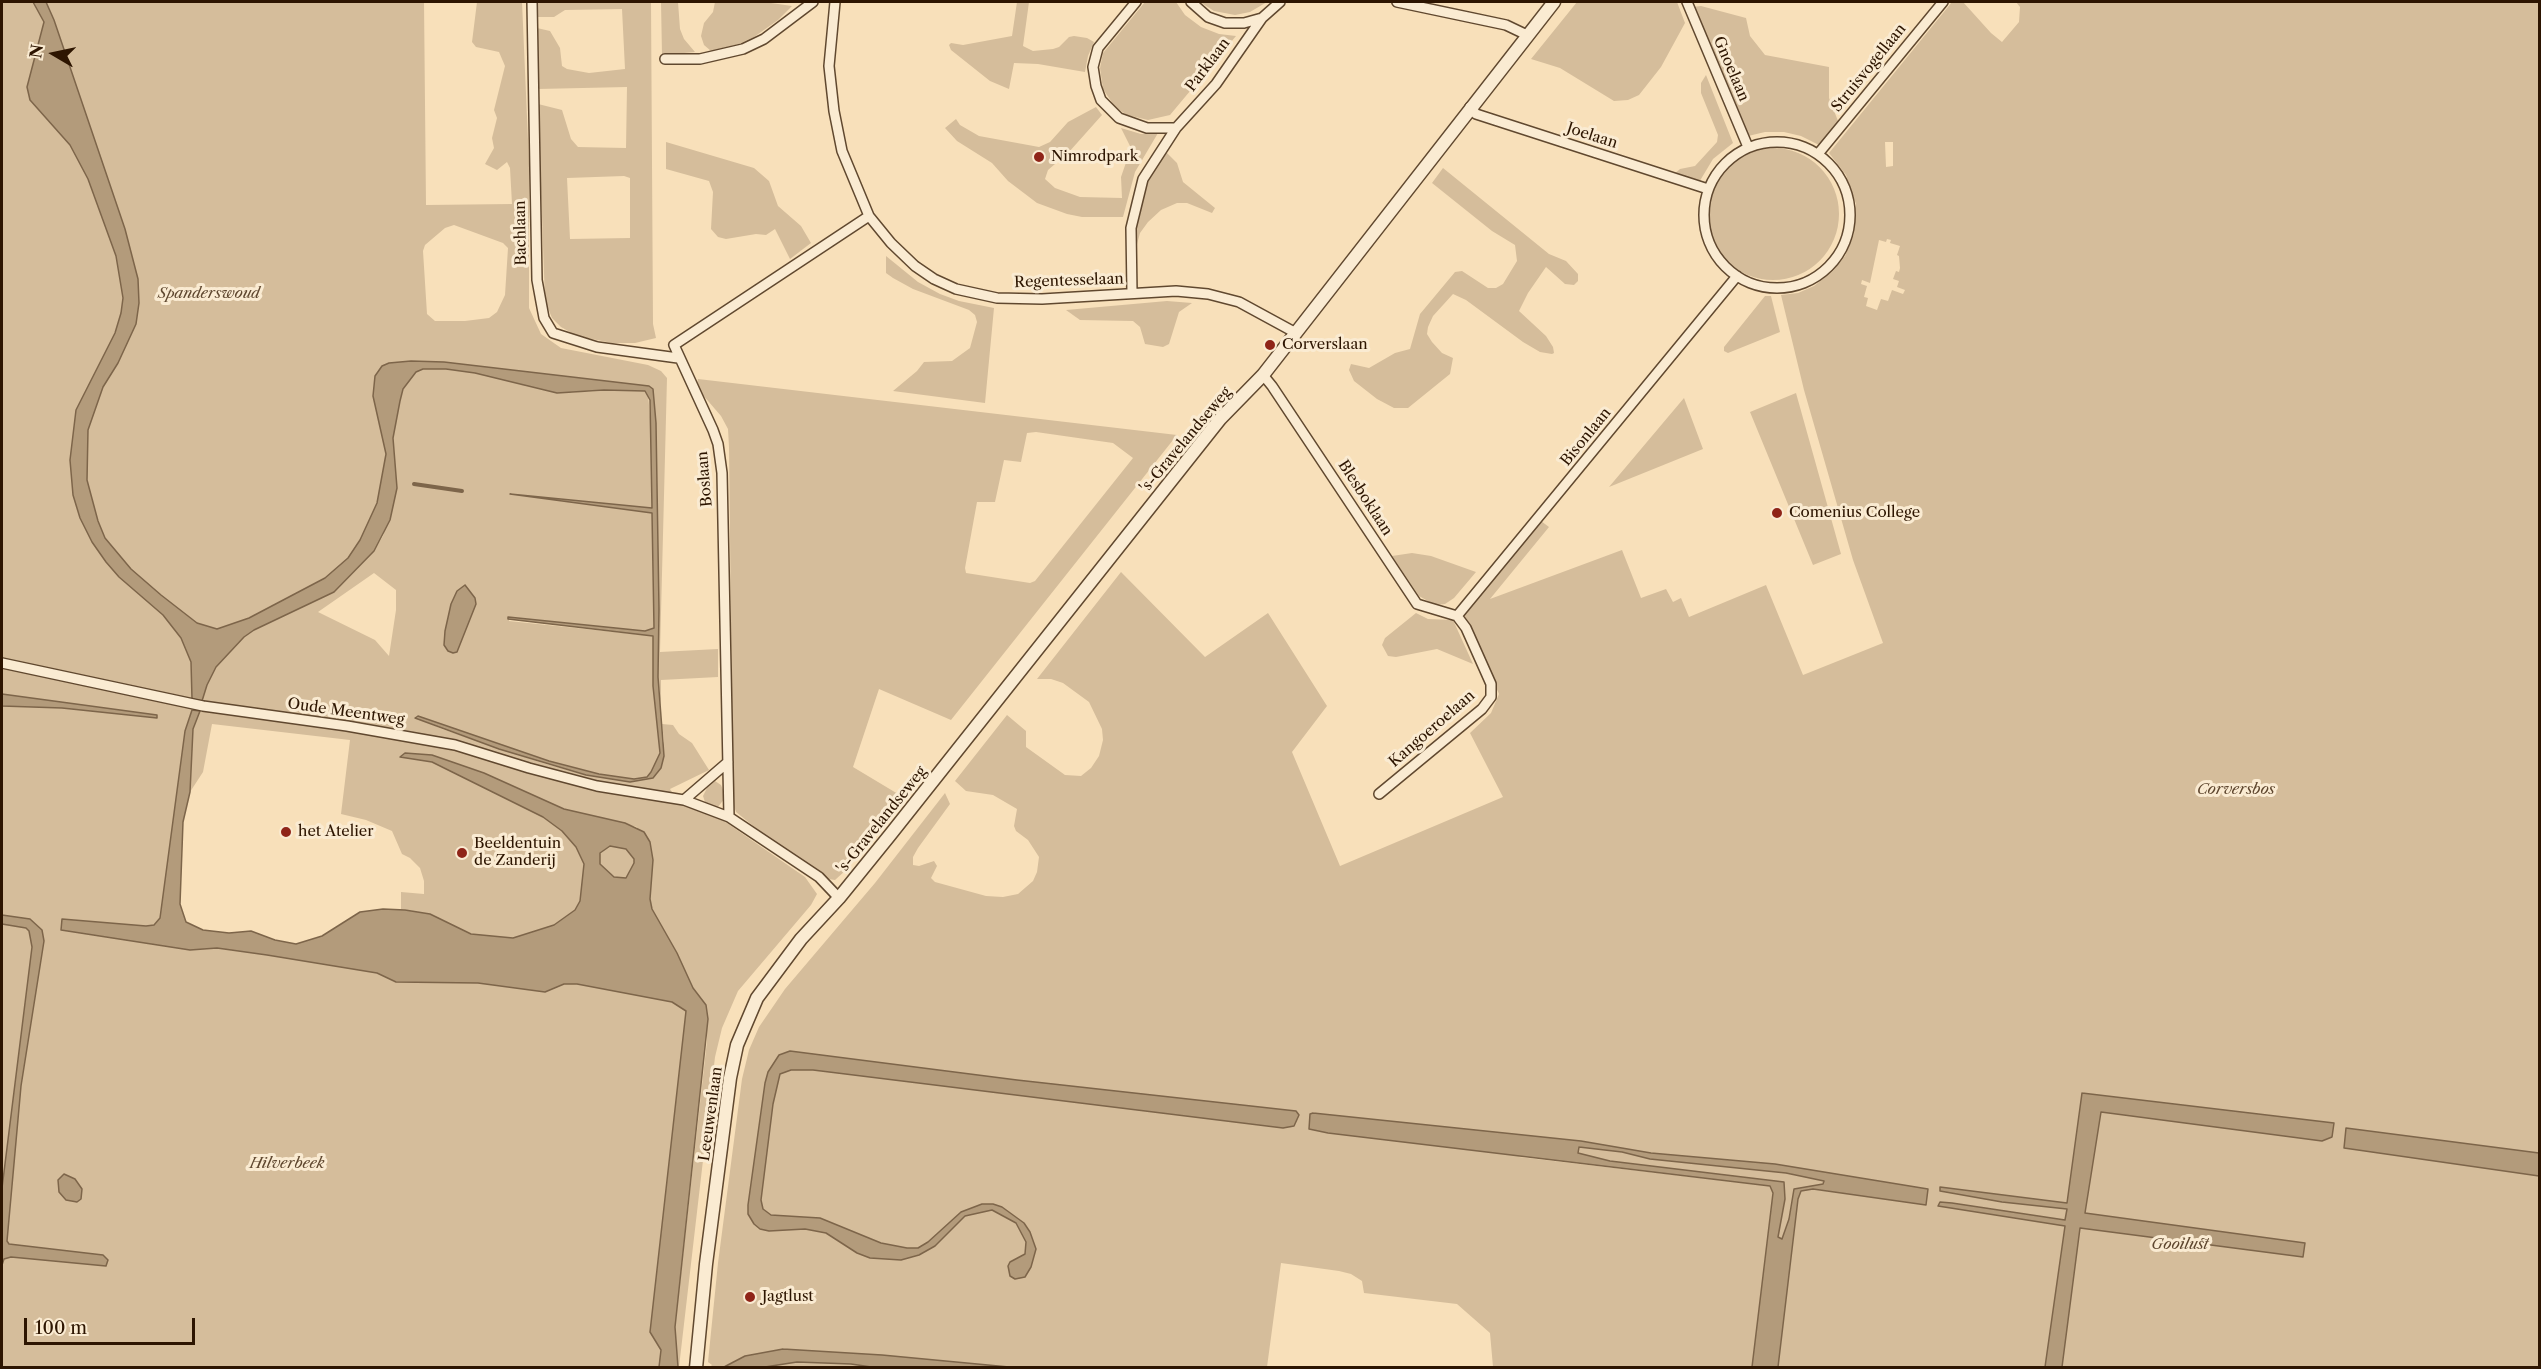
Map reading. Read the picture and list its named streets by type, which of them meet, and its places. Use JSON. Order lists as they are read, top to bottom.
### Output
{
  "streets": {
    "street": [
      "Parklaan",
      "Struisvogellaan",
      "Gnoelaan",
      "Joelaan",
      "Bachlaan",
      "Regentesselaan",
      "Bisonlaan",
      "'s-Gravelandseweg",
      "Boslaan",
      "Blesboklaan",
      "Oude Meentweg",
      "Kangoeroelaan",
      "Leeuwenlaan"
    ]
  },
  "crossings": [
    ["Parklaan", "Regentesselaan"],
    ["Struisvogellaan", "Gnoelaan"],
    ["Struisvogellaan", "Joelaan"],
    ["Struisvogellaan", "Bisonlaan"],
    ["Gnoelaan", "Joelaan"],
    ["Gnoelaan", "Bisonlaan"],
    ["Joelaan", "Bisonlaan"],
    ["Joelaan", "'s-Gravelandseweg"],
    ["Bachlaan", "Boslaan"],
    ["Regentesselaan", "'s-Gravelandseweg"],
    ["Bisonlaan", "Blesboklaan"],
    ["Bisonlaan", "Kangoeroelaan"],
    ["'s-Gravelandseweg", "Blesboklaan"],
    ["'s-Gravelandseweg", "Oude Meentweg"],
    ["'s-Gravelandseweg", "Leeuwenlaan"],
    ["Boslaan", "Oude Meentweg"],
    ["Blesboklaan", "Kangoeroelaan"],
    ["Oude Meentweg", "Leeuwenlaan"]
  ],
  "parks": [
    "Spanderswoud",
    "Corversbos",
    "Hilverbeek",
    "Gooilust"
  ],
  "places": [
    "Nimrodpark",
    "Corverslaan",
    "Comenius College",
    "het Atelier",
    "Beeldentuin de Zanderij",
    "Jagtlust"
  ],
  "scale_bar": "100 m",
  "north": "left"
}
